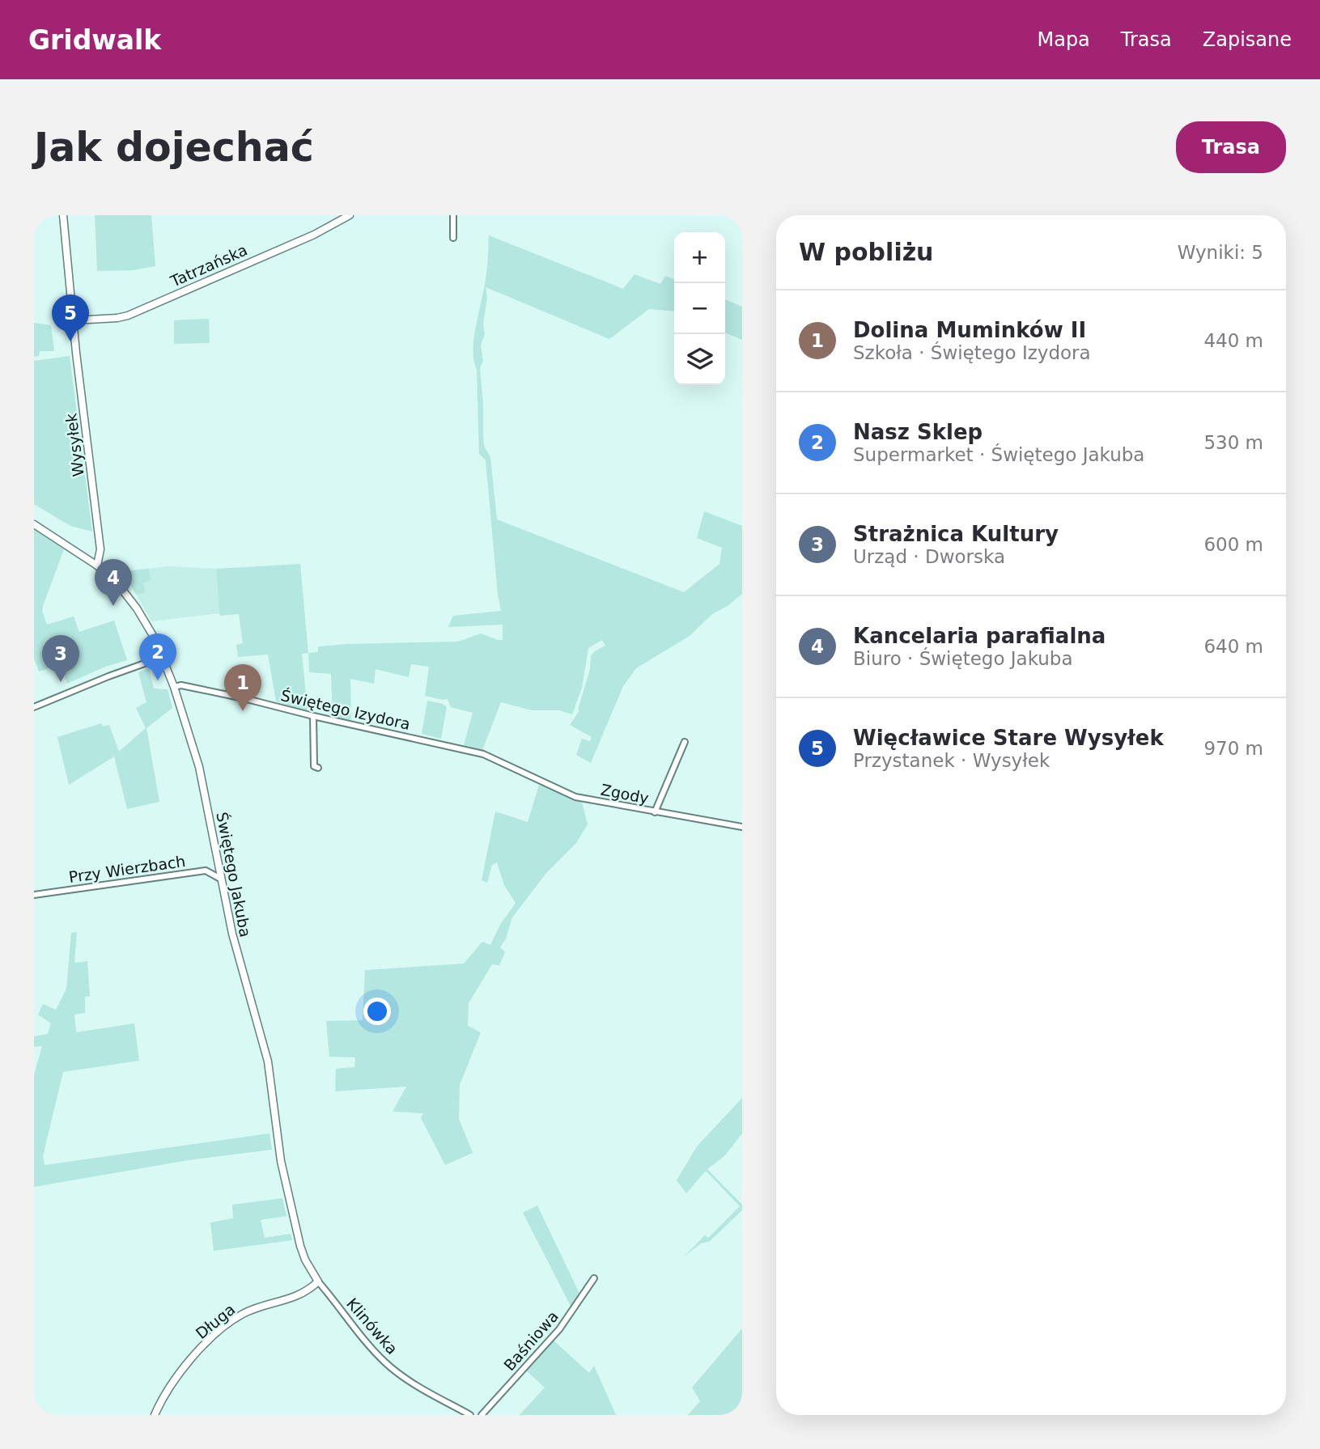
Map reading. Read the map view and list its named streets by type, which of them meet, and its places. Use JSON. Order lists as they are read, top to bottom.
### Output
{
  "streets": {
    "street": [
      "Tatrzańska",
      "Wysyłek",
      "Świętego Izydora",
      "Zgody",
      "Przy Wierzbach",
      "Świętego Jakuba",
      "Długa",
      "Klinówka",
      "Baśniowa"
    ]
  },
  "crossings": [
    ["Tatrzańska", "Wysyłek"],
    ["Wysyłek", "Świętego Jakuba"],
    ["Świętego Izydora", "Zgody"],
    ["Świętego Izydora", "Świętego Jakuba"],
    ["Przy Wierzbach", "Świętego Jakuba"],
    ["Świętego Jakuba", "Długa"],
    ["Świętego Jakuba", "Klinówka"],
    ["Długa", "Klinówka"]
  ],
  "page": {
    "header": "Gridwalk",
    "nav": ["Mapa", "Trasa", "Zapisane"],
    "buttons": "Trasa",
    "title": "Jak dojechać",
    "heading": ["W pobliżu", "Wyniki: 5"],
    "map_buttons": ["+", "−"],
    "list": [
      {
        "mark": "1",
        "name": "Dolina Muminków II",
        "note": "Szkoła · Świętego Izydora",
        "value": "440 m"
      },
      {
        "mark": "2",
        "name": "Nasz Sklep",
        "note": "Supermarket · Świętego Jakuba",
        "value": "530 m"
      },
      {
        "mark": "3",
        "name": "Strażnica Kultury",
        "note": "Urząd · Dworska",
        "value": "600 m"
      },
      {
        "mark": "4",
        "name": "Kancelaria parafialna",
        "note": "Biuro · Świętego Jakuba",
        "value": "640 m"
      },
      {
        "mark": "5",
        "name": "Więcławice Stare Wysyłek",
        "note": "Przystanek · Wysyłek",
        "value": "970 m"
      }
    ],
    "pins": [
      "5",
      "4",
      "2",
      "3",
      "1"
    ]
  }
}
